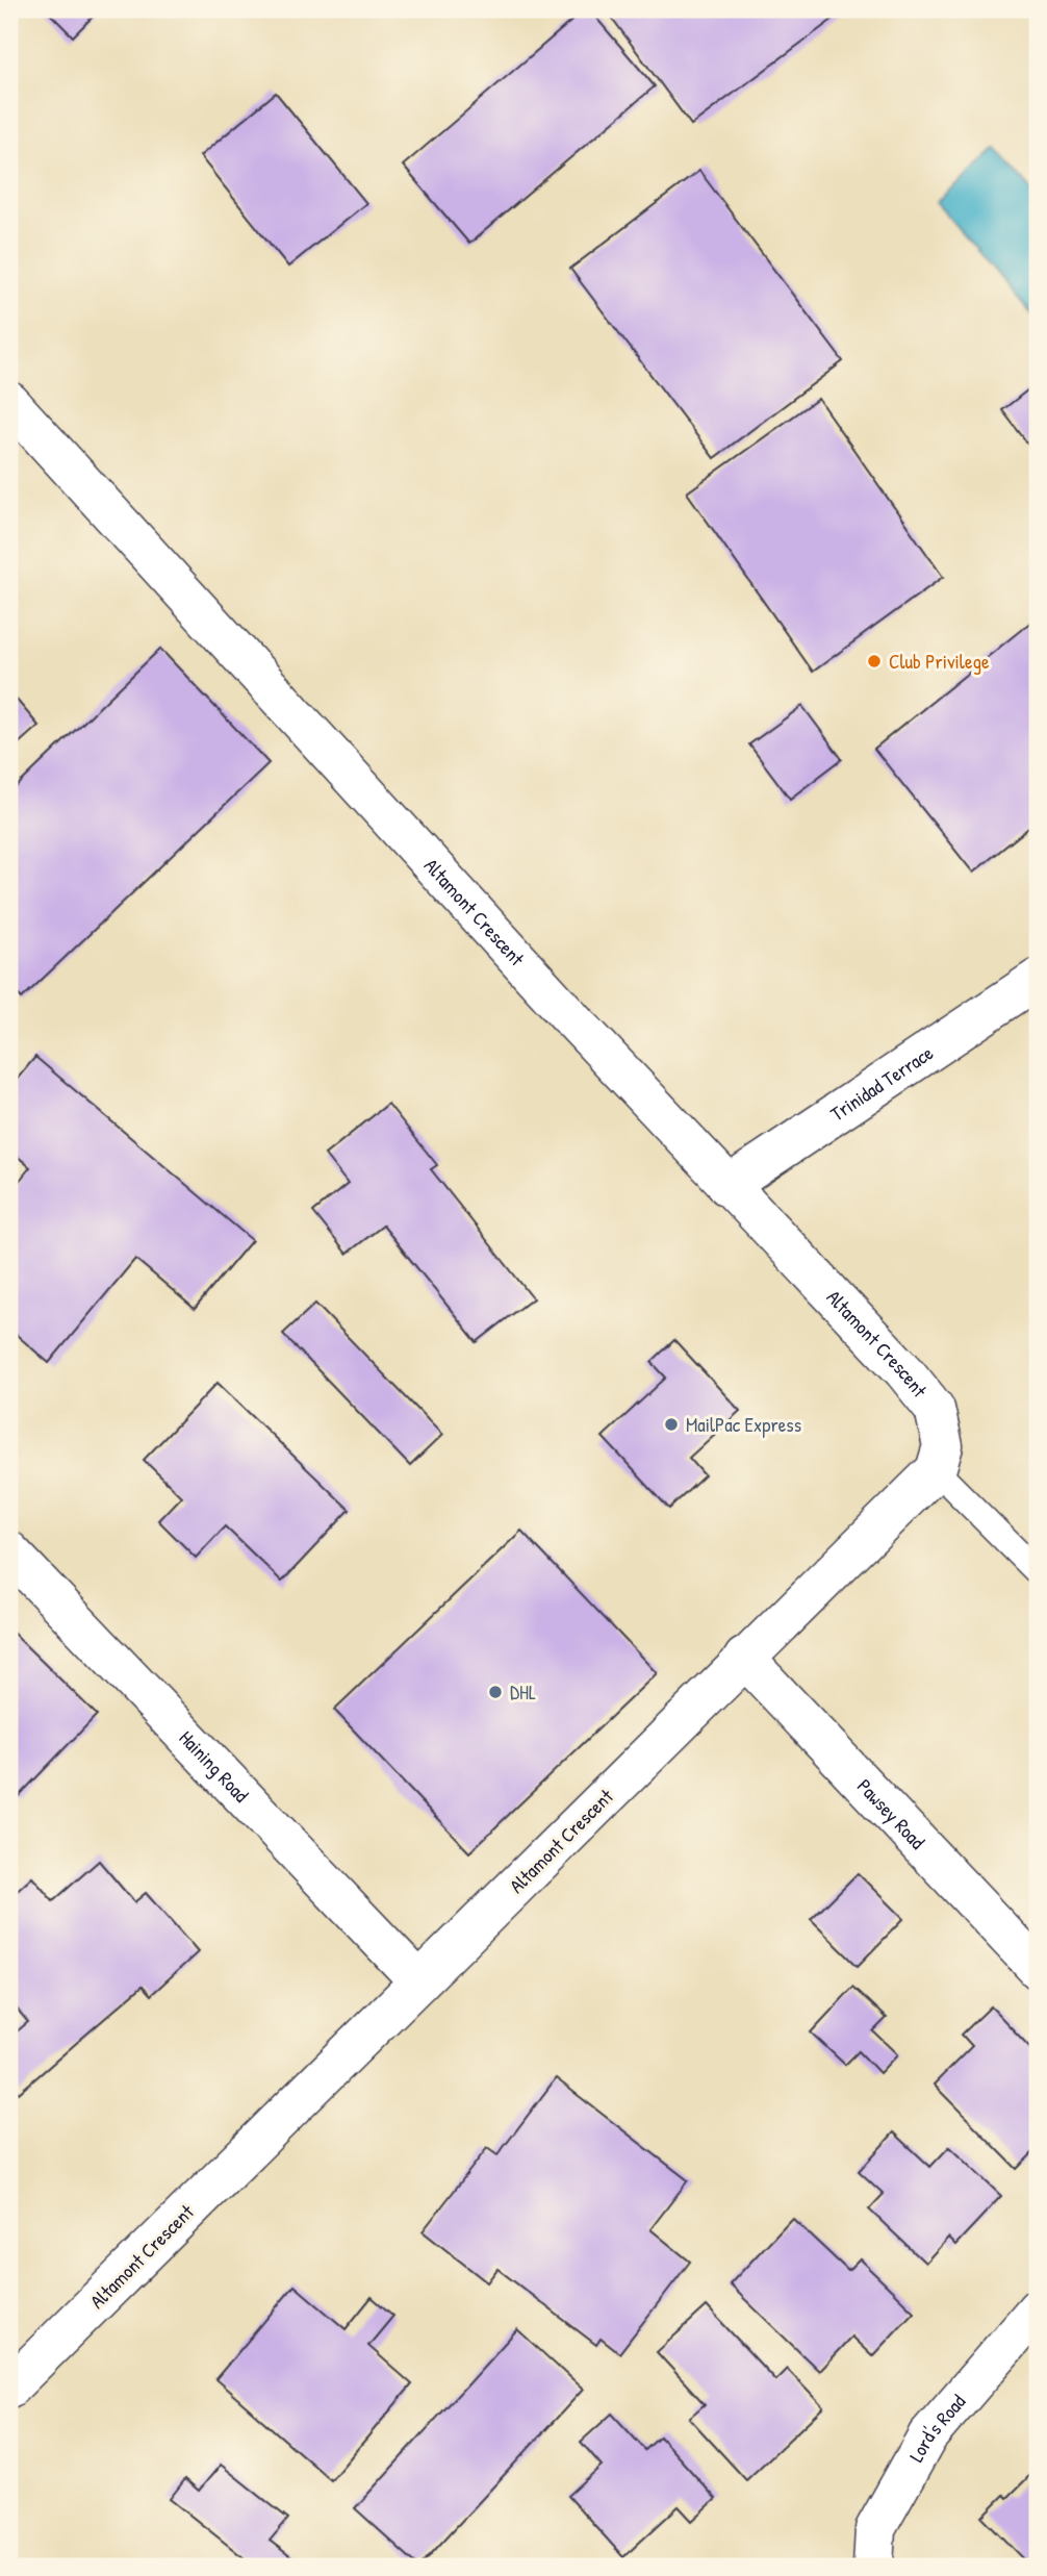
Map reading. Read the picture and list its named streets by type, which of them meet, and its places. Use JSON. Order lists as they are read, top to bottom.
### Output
{
  "streets": {
    "street": [
      "Altamont Crescent",
      "Trinidad Terrace",
      "Haining Road",
      "Pawsey Road",
      "Lord's Road"
    ]
  },
  "crossings": [
    ["Altamont Crescent", "Trinidad Terrace"],
    ["Altamont Crescent", "Haining Road"],
    ["Altamont Crescent", "Pawsey Road"]
  ],
  "places": ["Club Privilege", "MailPac Express", "DHL"]
}
